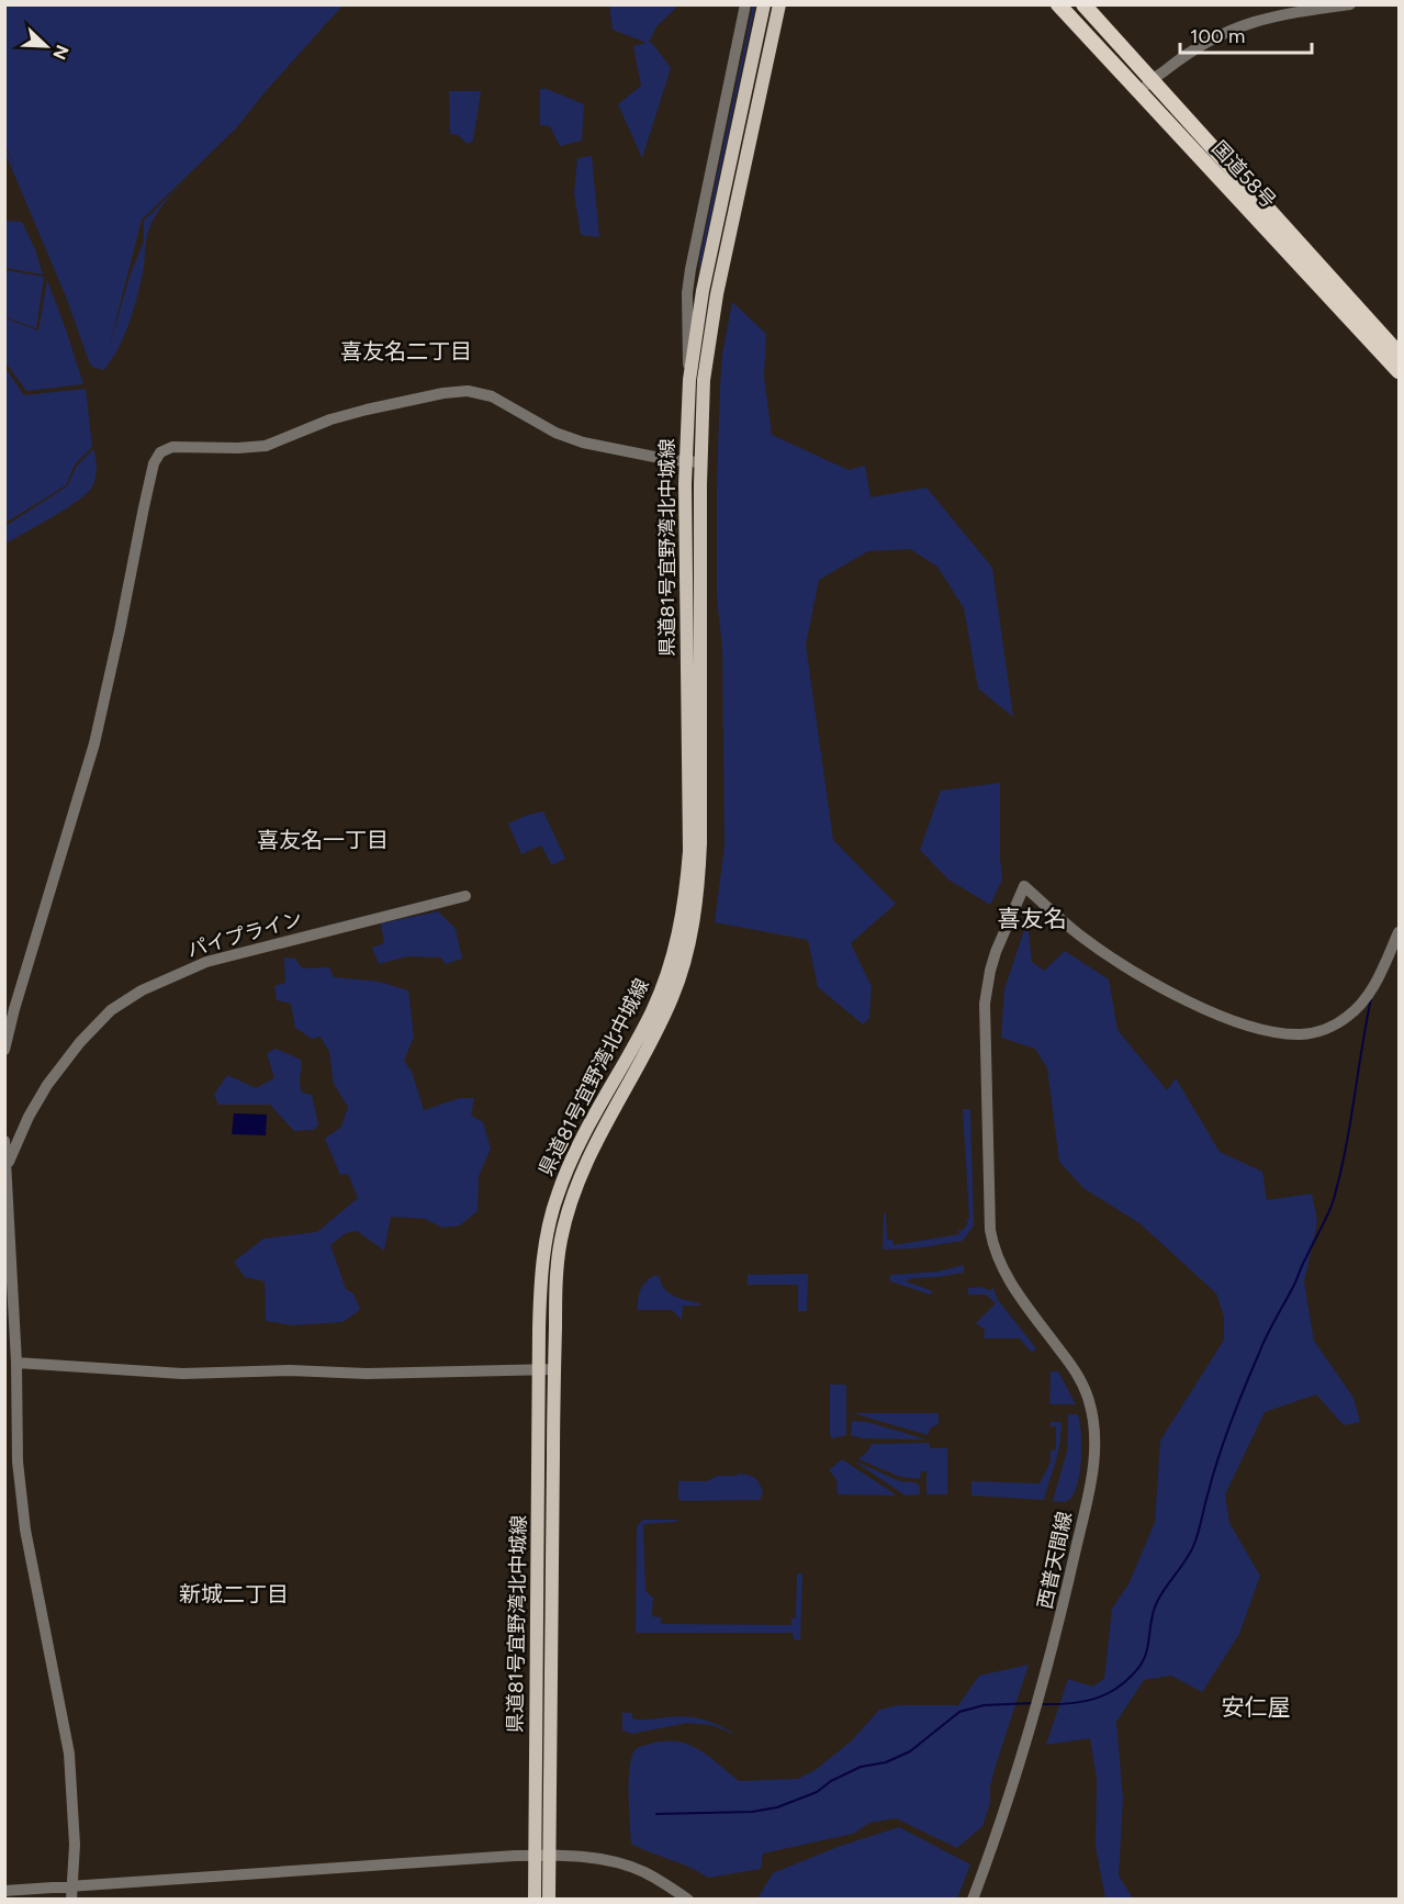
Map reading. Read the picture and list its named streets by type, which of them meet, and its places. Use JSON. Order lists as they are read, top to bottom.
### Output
{
  "streets": {
    "highway": ["国道58号"],
    "main road": ["県道81号宜野湾北中城線"],
    "street": ["パイプライン", "西普天間線"]
  },
  "districts": [
    "喜友名二丁目",
    "喜友名一丁目",
    "喜友名",
    "新城二丁目",
    "安仁屋"
  ],
  "scale_bar": "100 m",
  "north": "bottom right"
}
